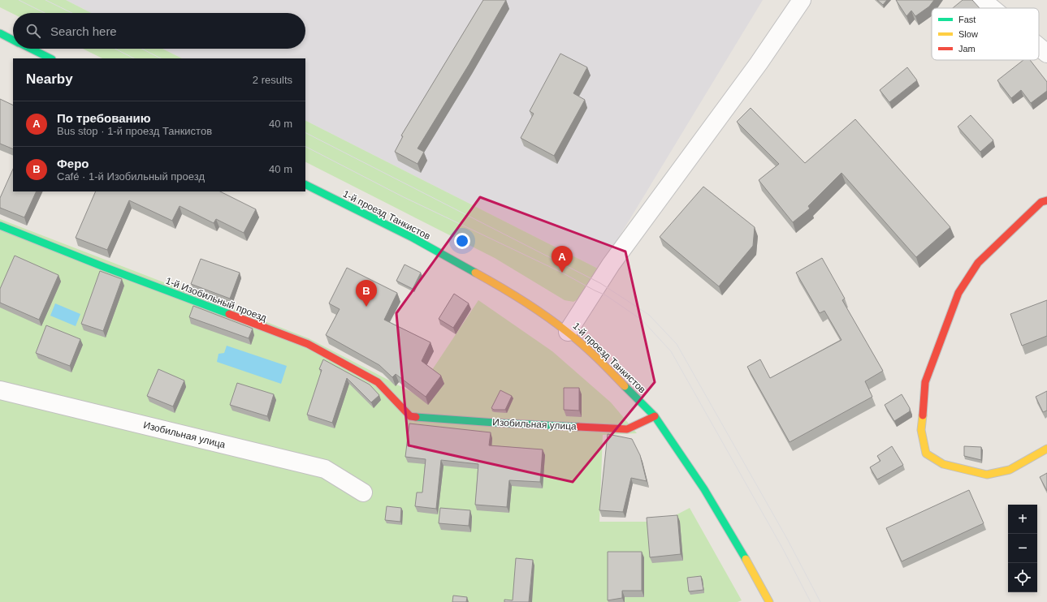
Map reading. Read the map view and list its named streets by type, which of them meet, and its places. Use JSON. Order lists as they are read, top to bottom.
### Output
{
  "streets": {
    "street": ["1-й проезд Танкистов", "1-й Изобильный проезд", "Изобильная улица"]
  },
  "crossings": [
    ["1-й проезд Танкистов", "Изобильная улица"],
    ["1-й Изобильный проезд", "Изобильная улица"]
  ],
  "legend": ["Fast", "Slow", "Jam"],
  "page": {
    "search": "Search here",
    "heading": ["Nearby", "2 results"],
    "list": [
      {
        "mark": "A",
        "name": "По требованию",
        "note": "Bus stop · 1-й проезд Танкистов",
        "value": "40 m"
      },
      {
        "mark": "B",
        "name": "Феро",
        "note": "Café · 1-й Изобильный проезд",
        "value": "40 m"
      }
    ],
    "pins": ["A", "B"],
    "map_buttons": ["+", "−"]
  }
}
